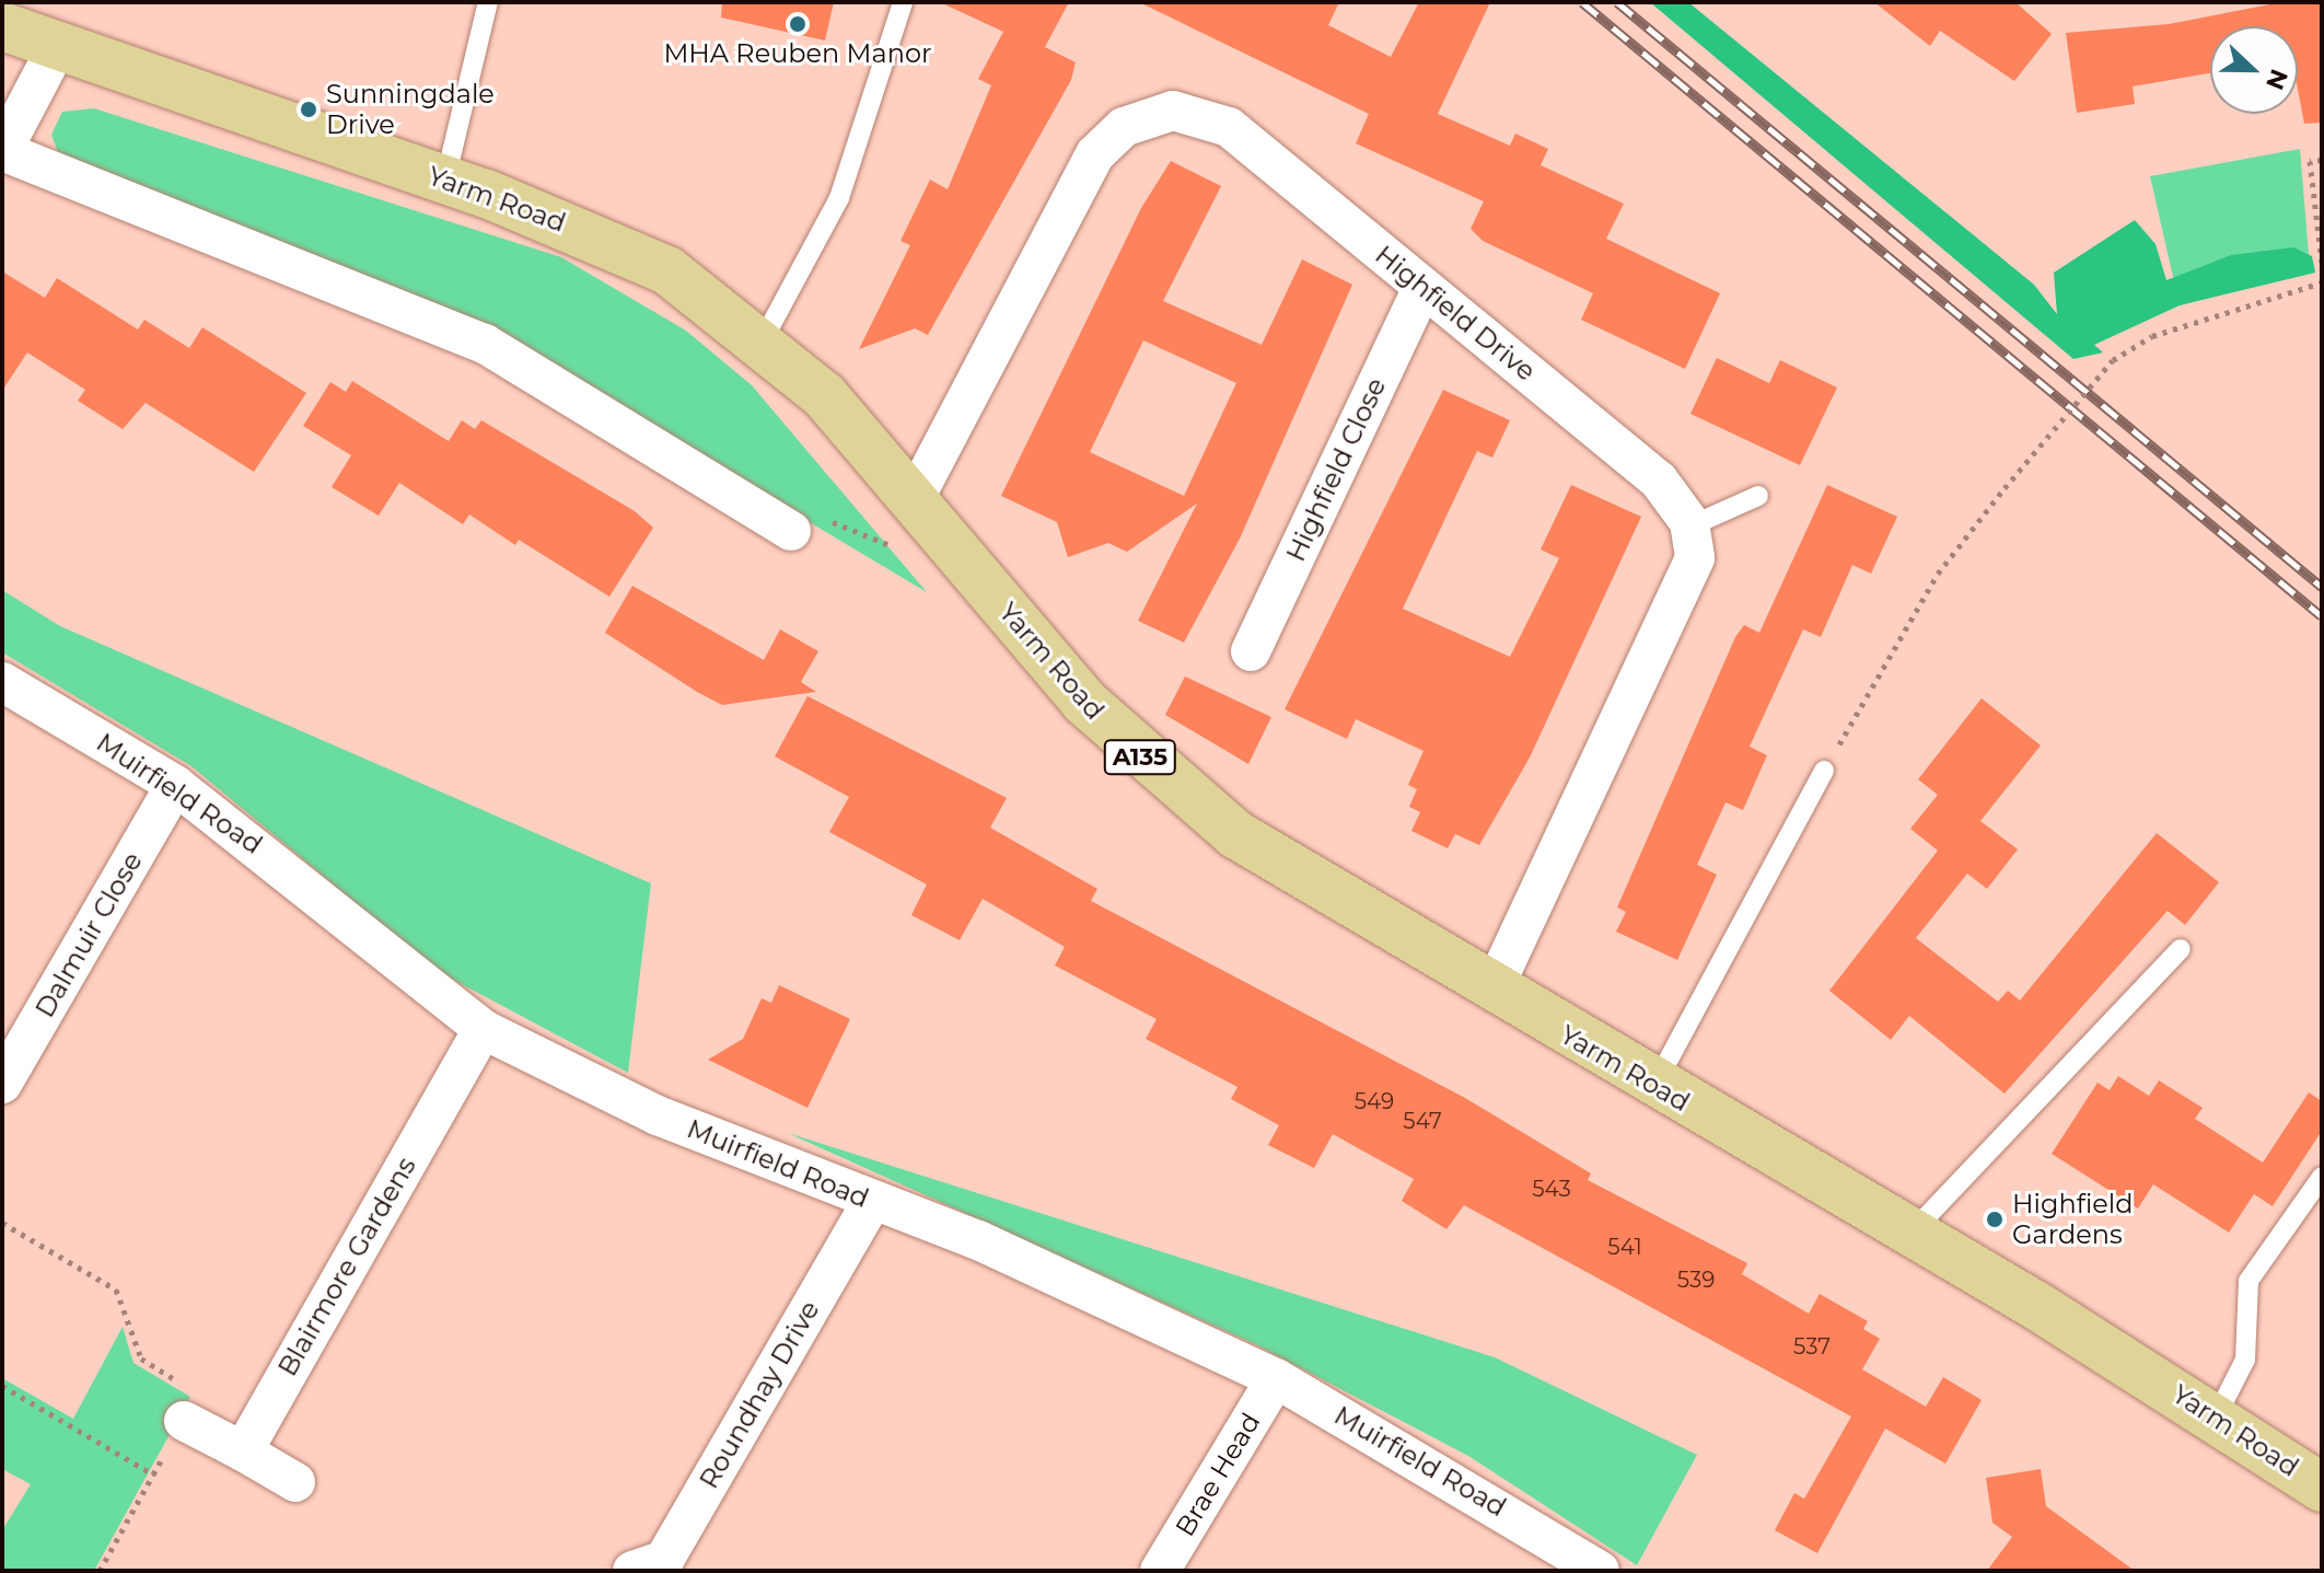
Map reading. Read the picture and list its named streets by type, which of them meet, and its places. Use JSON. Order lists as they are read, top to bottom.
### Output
{
  "streets": {
    "main road": ["Yarm Road", "A135"],
    "street": [
      "Highfield Drive",
      "Highfield Close",
      "Muirfield Road",
      "Dalmuir Close",
      "Blairmore Gardens",
      "Roundhay Drive",
      "Brae Head"
    ]
  },
  "crossings": [
    ["Yarm Road", "Highfield Drive"],
    ["Highfield Drive", "Highfield Close"],
    ["Muirfield Road", "Dalmuir Close"],
    ["Muirfield Road", "Blairmore Gardens"],
    ["Muirfield Road", "Roundhay Drive"],
    ["Muirfield Road", "Brae Head"]
  ],
  "places": ["MHA Reuben Manor", "Sunningdale Drive", "Highfield Gardens"],
  "house_numbers": [
    "549",
    "547",
    "543",
    "541",
    "539",
    "537"
  ],
  "north": "right"
}
